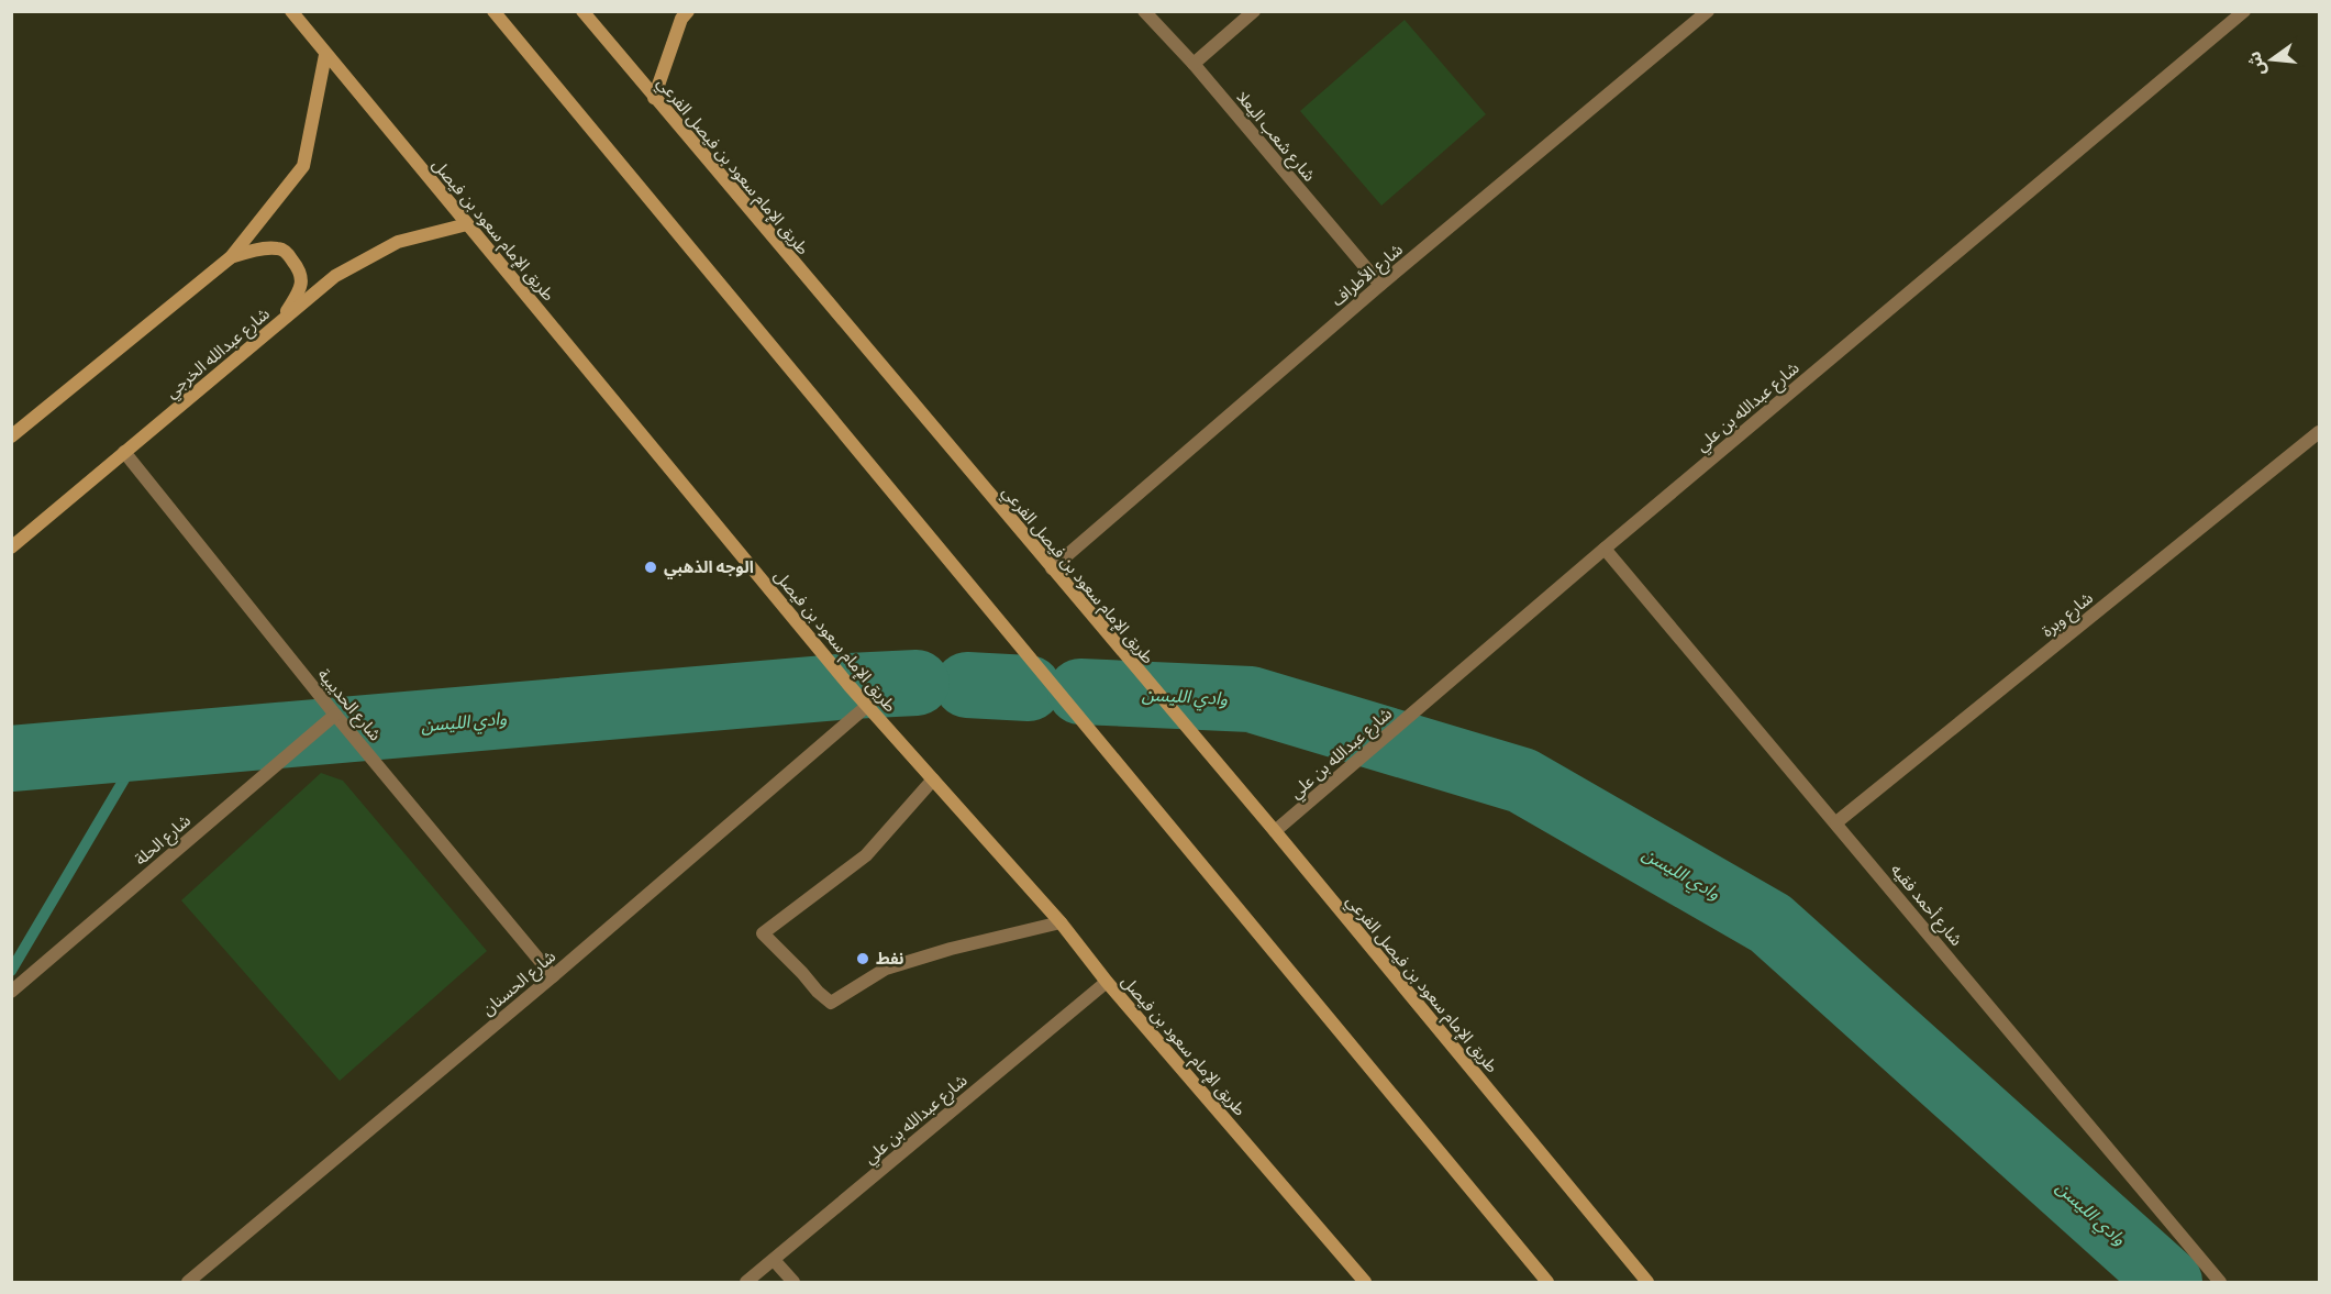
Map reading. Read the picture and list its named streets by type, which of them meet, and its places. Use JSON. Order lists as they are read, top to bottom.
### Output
{
  "streets": {
    "main road": ["طريق الإمام سعود بن فيصل الفرعي", "طريق الإمام سعود بن فيصل", "شارع عبدالله الخرجي"],
    "street": [
      "شارع شعب اليعلا",
      "شارع الأطراف",
      "شارع عبدالله بن علي",
      "شارع وبرة",
      "شارع الحديبية",
      "شارع الحلة",
      "شارع أحمد فقيه",
      "شارع الحسنان"
    ]
  },
  "crossings": [
    ["شارع شعب اليعلا", "شارع الأطراف"],
    ["طريق الإمام سعود بن فيصل الفرعي", "شارع الأطراف"],
    ["طريق الإمام سعود بن فيصل الفرعي", "شارع عبدالله بن علي"],
    ["طريق الإمام سعود بن فيصل", "شارع عبدالله الخرجي"],
    ["طريق الإمام سعود بن فيصل", "شارع عبدالله بن علي"],
    ["طريق الإمام سعود بن فيصل", "شارع الحسنان"],
    ["شارع عبدالله الخرجي", "شارع الحديبية"],
    ["شارع عبدالله بن علي", "شارع أحمد فقيه"],
    ["شارع وبرة", "شارع أحمد فقيه"],
    ["شارع الحديبية", "شارع الحلة"],
    ["شارع الحديبية", "شارع الحسنان"]
  ],
  "water": ["وادي الليسن"],
  "places": ["الوجه الذهبي", "نفط"],
  "north": "left"
}
